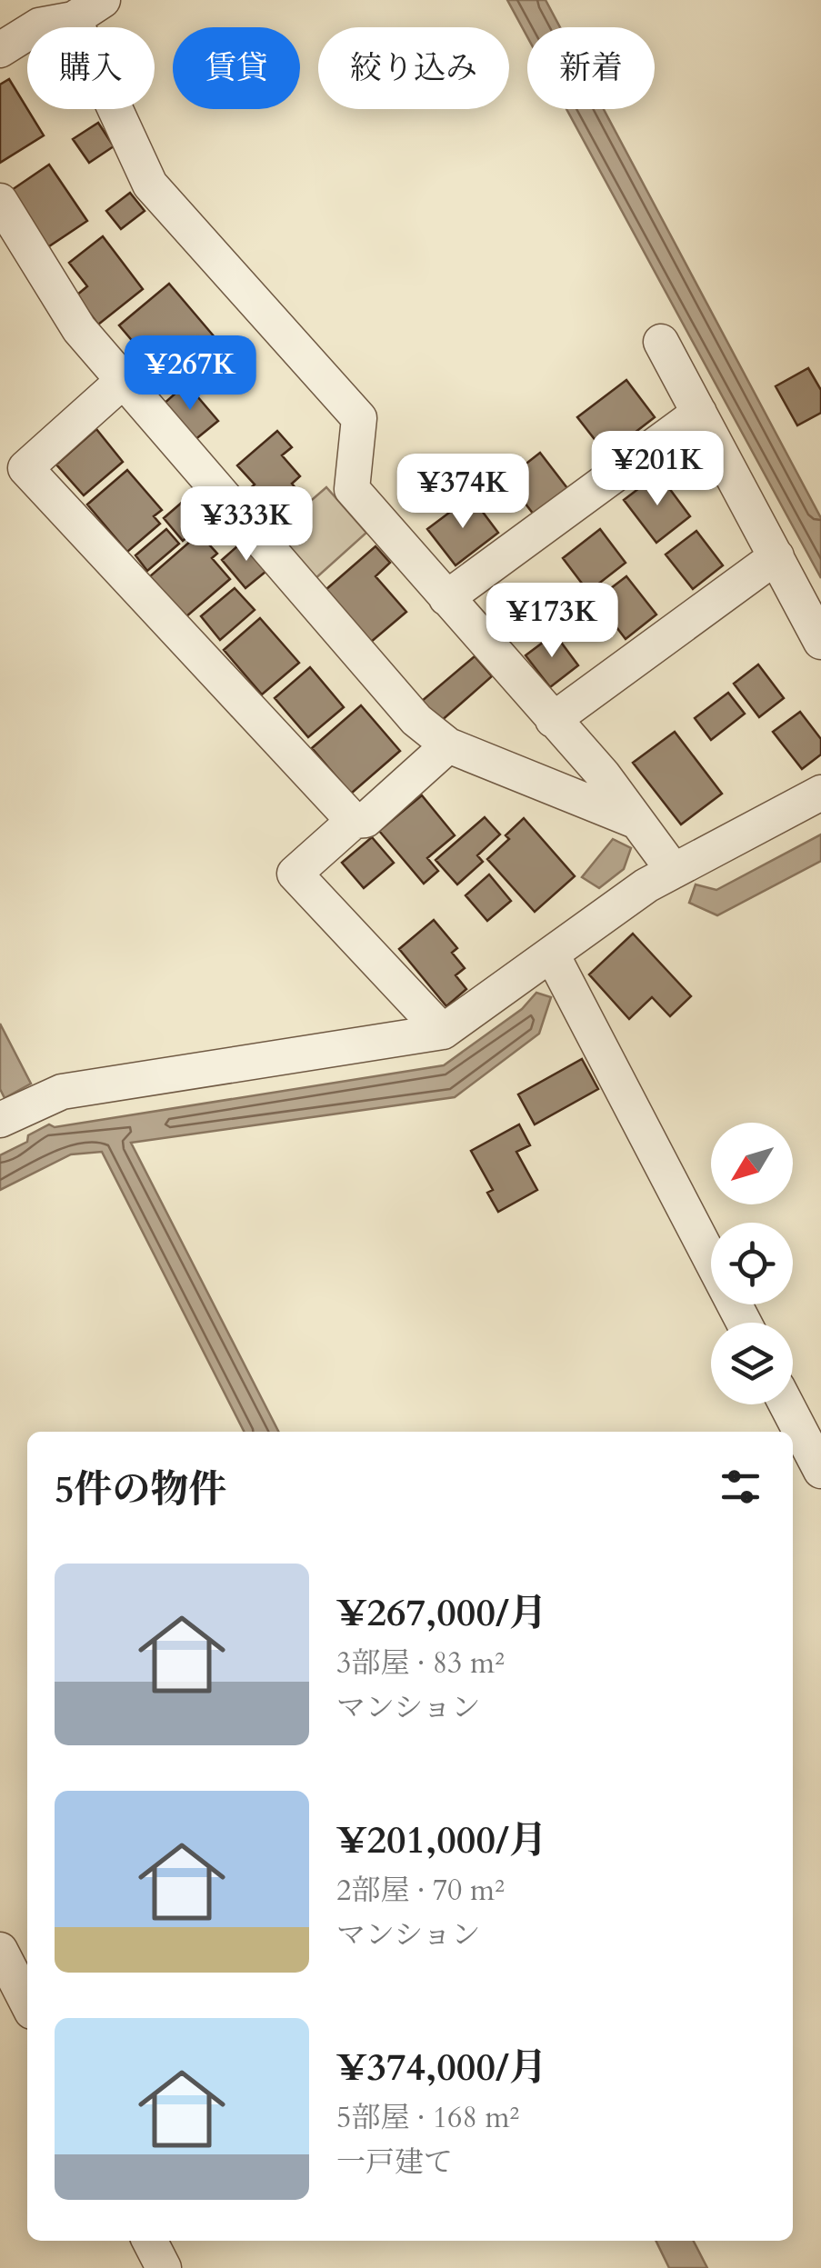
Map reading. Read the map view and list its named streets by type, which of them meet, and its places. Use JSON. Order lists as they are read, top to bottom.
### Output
{
  "north": "bottom left",
  "page": {
    "chip": [
      "購入",
      "賃貸",
      "絞り込み",
      "新着"
    ],
    "price": [
      "¥267K",
      "¥201K",
      "¥374K",
      "¥333K",
      "¥173K"
    ],
    "heading": "5件の物件",
    "list": [
      {
        "name": "¥267,000/月",
        "note": "3部屋 · 83 m² · マンション"
      },
      {
        "name": "¥201,000/月",
        "note": "2部屋 · 70 m² · マンション"
      },
      {
        "name": "¥374,000/月",
        "note": "5部屋 · 168 m² · 一戸建て"
      }
    ]
  }
}
